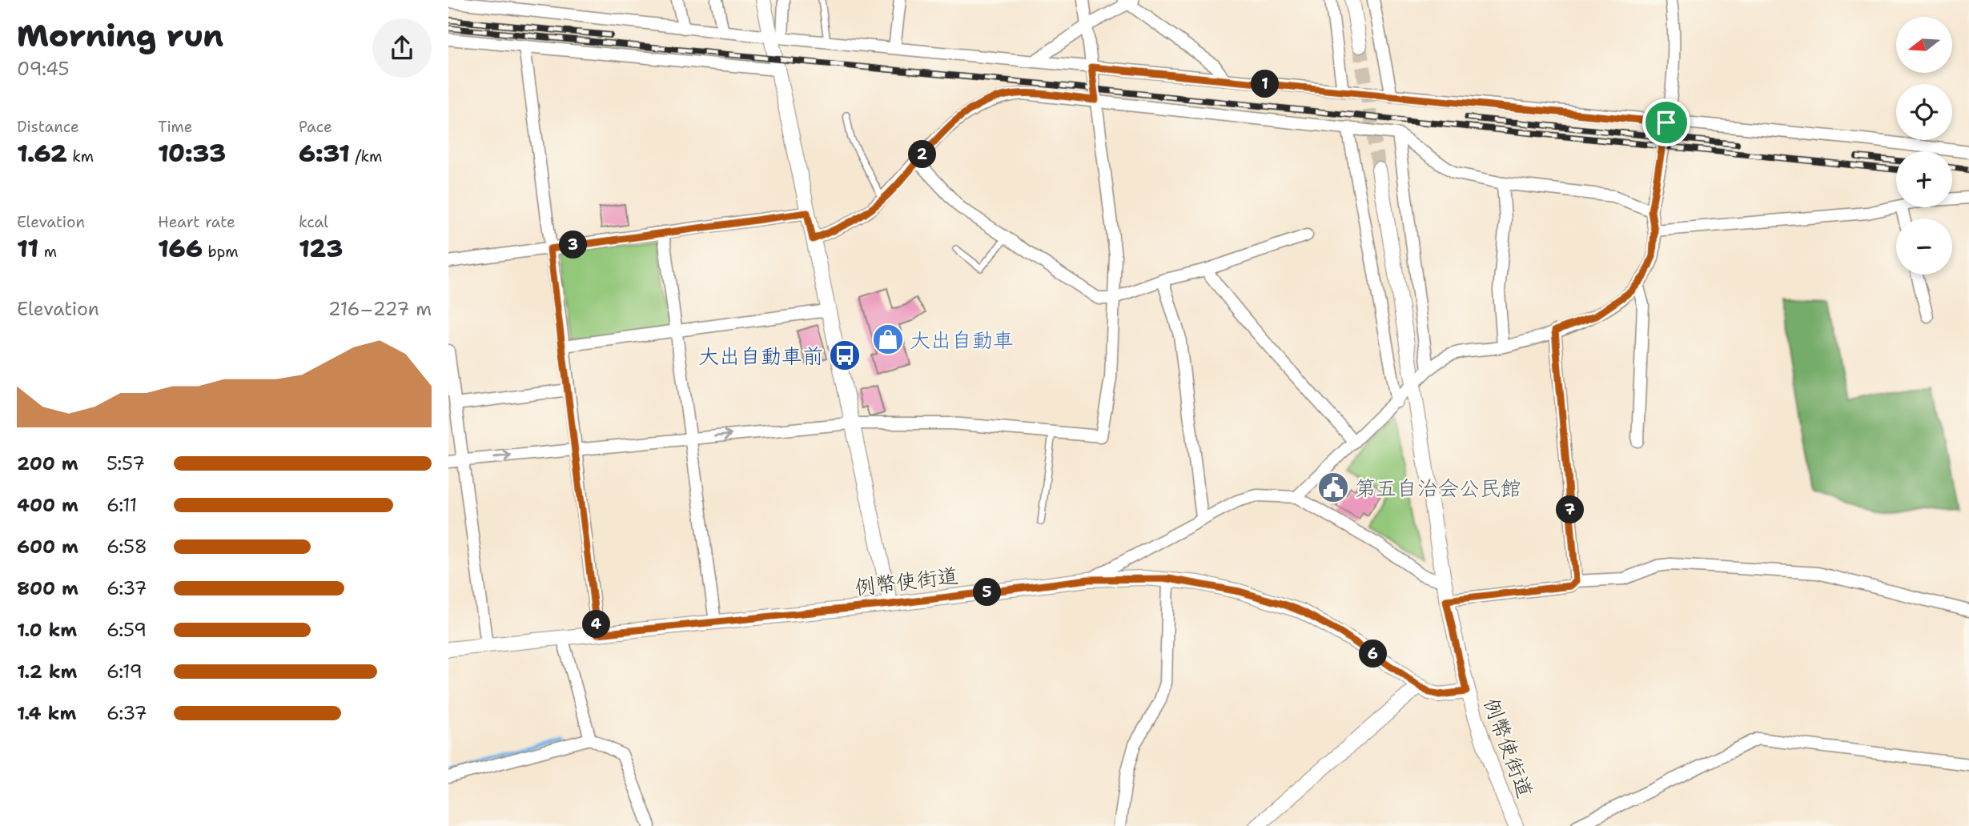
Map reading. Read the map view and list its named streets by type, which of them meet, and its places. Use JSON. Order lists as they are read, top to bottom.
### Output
{
  "streets": {
    "street": ["例幣使街道"]
  },
  "places": {
    "shop": ["大出自動車"],
    "bus stop": ["大出自動車前"],
    "public building": ["第五自治会公民館"]
  },
  "north": "left",
  "page": {
    "heading": ["Morning run", "09:45"],
    "map_buttons": ["+", "−"],
    "pins": [
      "1",
      "2",
      "3",
      "7",
      "5",
      "4",
      "6"
    ],
    "stats": [
      ["Distance", "1.62 km"],
      ["Time", "10:33"],
      ["Pace", "6:31 /km"],
      ["Elevation", "11 m"],
      ["Heart rate", "166 bpm"],
      ["kcal", "123"]
    ],
    "chart": ["Elevation", "216–227 m"],
    "list": [
      {
        "name": "200 m",
        "note": "5:57"
      },
      {
        "name": "400 m",
        "note": "6:11"
      },
      {
        "name": "600 m",
        "note": "6:58"
      },
      {
        "name": "800 m",
        "note": "6:37"
      },
      {
        "name": "1.0 km",
        "note": "6:59"
      },
      {
        "name": "1.2 km",
        "note": "6:19"
      },
      {
        "name": "1.4 km",
        "note": "6:37"
      }
    ]
  }
}
